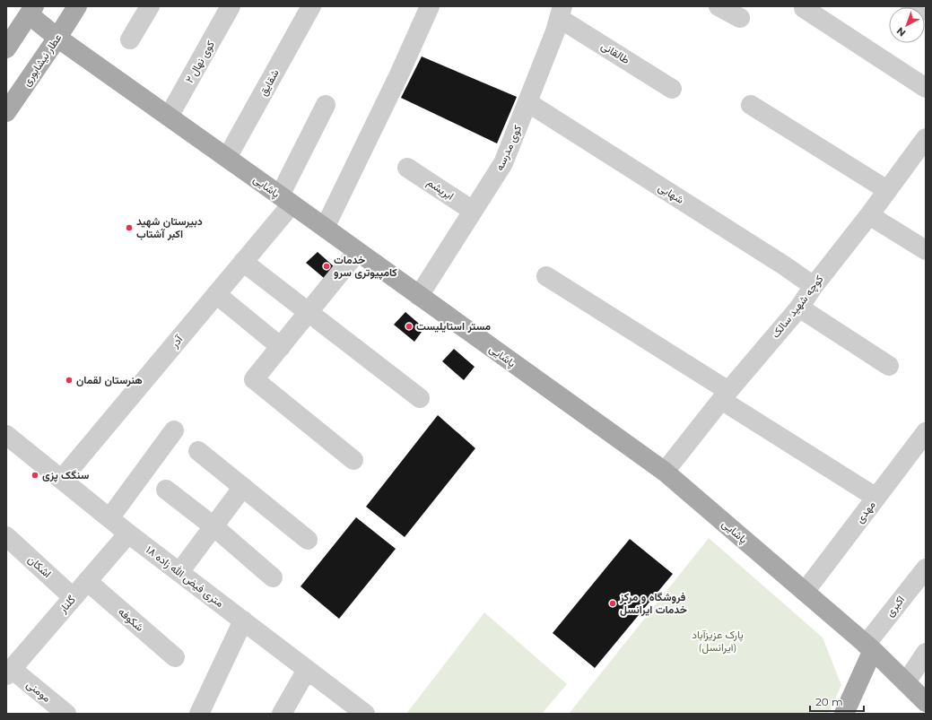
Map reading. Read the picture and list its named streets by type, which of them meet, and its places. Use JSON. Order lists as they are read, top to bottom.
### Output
{
  "streets": {
    "main road": ["عطار نیشابوری", "پاشایی"],
    "street": [
      "طالقانی",
      "کوی نهال ۲",
      "شقایق",
      "کوی مدرسه",
      "ابریشم",
      "شهابی",
      "کوچه شهید سالک",
      "آدر",
      "مهدی",
      "اشکان",
      "۱۸ متری فیض الله زاده",
      "گلنار",
      "اکبری",
      "شکوفه",
      "مومنی"
    ]
  },
  "crossings": [
    ["طالقانی", "کوی مدرسه"],
    ["عطار نیشابوری", "پاشایی"],
    ["کوی نهال ۲", "پاشایی"],
    ["شقایق", "پاشایی"],
    ["کوی مدرسه", "پاشایی"],
    ["کوی مدرسه", "ابریشم"],
    ["کوی مدرسه", "شهابی"],
    ["پاشایی", "کوچه شهید سالک"],
    ["پاشایی", "آدر"],
    ["پاشایی", "مهدی"],
    ["پاشایی", "اکبری"],
    ["شهابی", "کوچه شهید سالک"],
    ["آدر", "۱۸ متری فیض الله زاده"],
    ["اشکان", "گلنار"],
    ["۱۸ متری فیض الله زاده", "گلنار"],
    ["گلنار", "شکوفه"],
    ["گلنار", "مومنی"]
  ],
  "parks": ["پارک عزیزآباد (ایرانسل)"],
  "places": [
    "دبیرستان شهید اکبر آشتاب",
    "خدمات کامپیوتری سرو",
    "مستر استایلیست",
    "هنرستان لقمان",
    "سنگک پزی",
    "فروشگاه و مرکز خدمات ایرانسل"
  ],
  "scale_bar": "20 m",
  "north": "bottom left"
}
